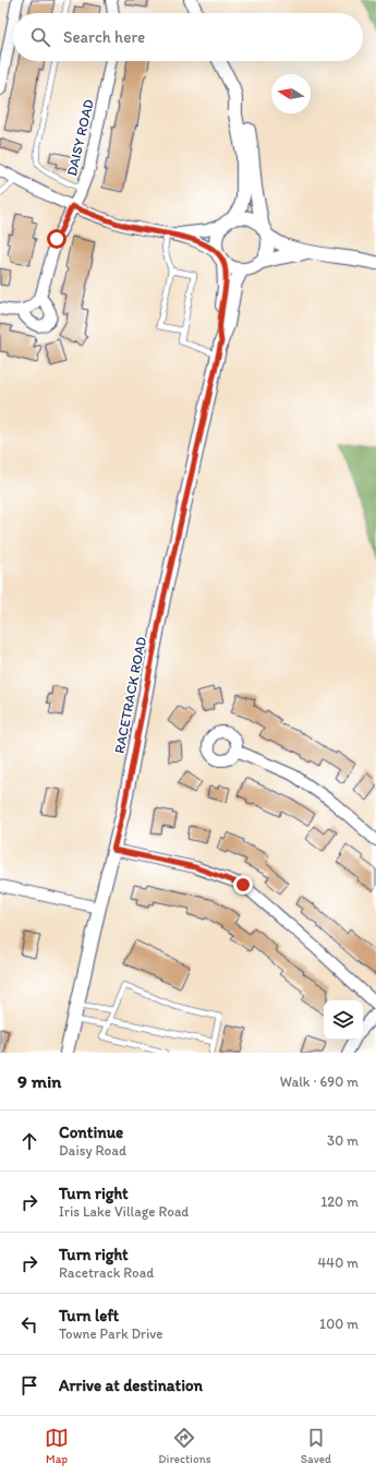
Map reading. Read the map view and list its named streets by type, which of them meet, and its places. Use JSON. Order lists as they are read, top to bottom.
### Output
{
  "streets": {
    "street": ["DAISY ROAD", "RACETRACK ROAD"]
  },
  "north": "left",
  "page": {
    "search": "Search here",
    "heading": ["9 min", "Walk · 690 m"],
    "list": [
      ["Continue", "Daisy Road", "30 m"],
      ["Turn right", "Iris Lake Village Road", "120 m"],
      ["Turn right", "Racetrack Road", "440 m"],
      ["Turn left", "Towne Park Drive", "100 m"],
      "Arrive at destination"
    ],
    "nav": ["Map", "Directions", "Saved"]
  }
}
